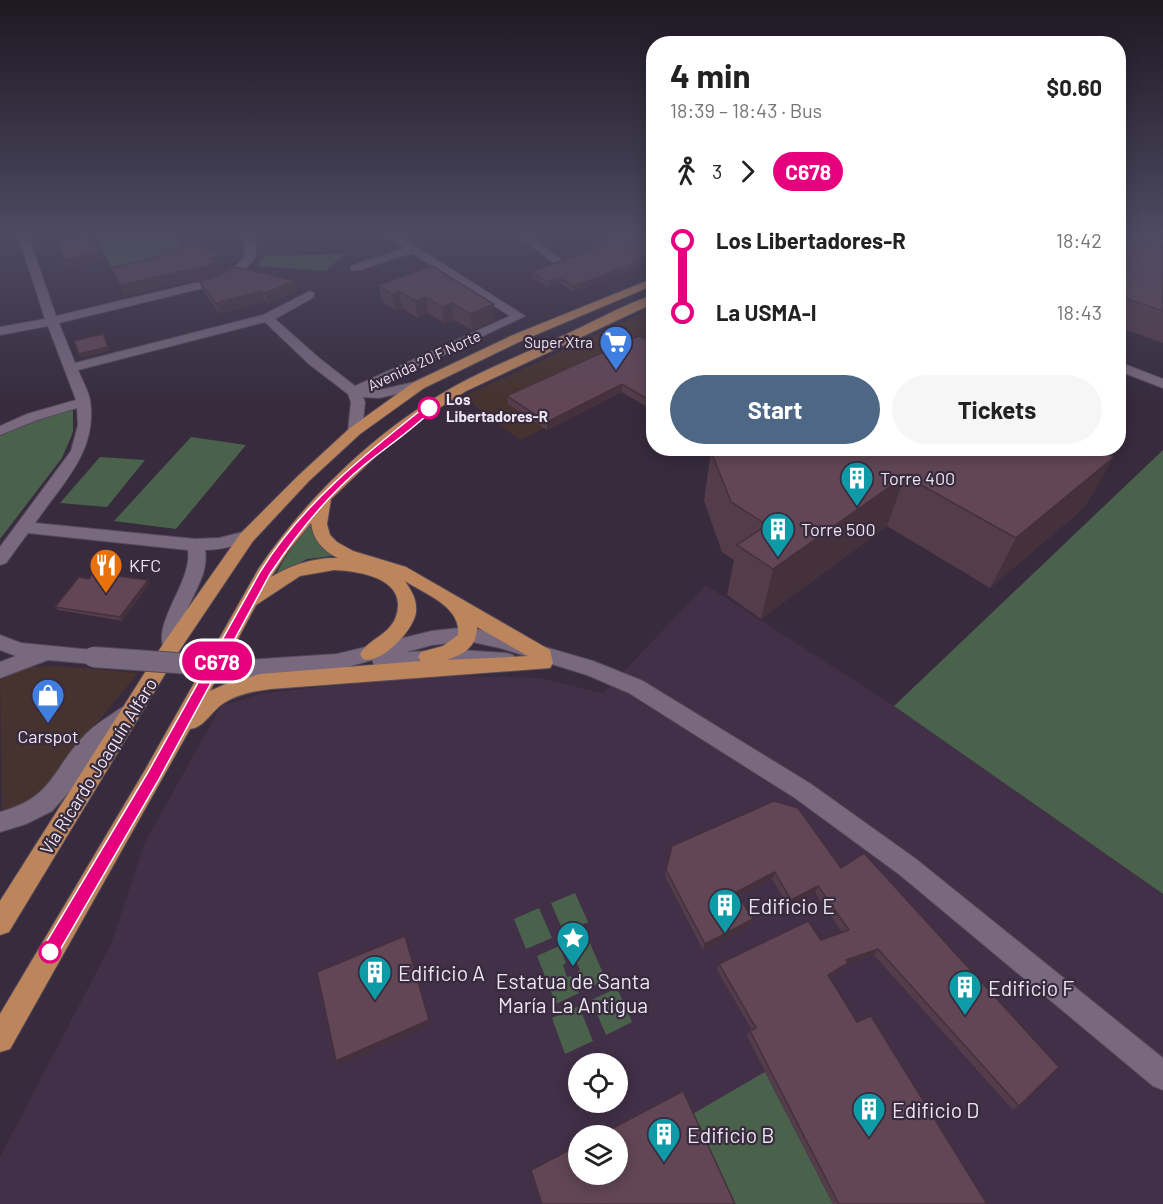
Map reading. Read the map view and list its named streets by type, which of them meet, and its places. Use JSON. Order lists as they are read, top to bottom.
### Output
{
  "streets": {
    "main road": ["Vía Ricardo Joaquín Alfaro"],
    "street": ["Avenida 20 F Norte"]
  },
  "places": {
    "supermarket": ["Super Xtra"],
    "other": ["Los Libertadores-R"],
    "building": [
      "Torre 400",
      "Torre 500",
      "Edificio E",
      "Edificio A",
      "Edificio F",
      "Edificio D",
      "Edificio B"
    ],
    "restaurant": ["KFC"],
    "shop": ["Carspot"],
    "place": ["Estatua de Santa María La Antigua"]
  },
  "lines": ["bus line C678"],
  "page": {
    "on_map": "C678",
    "heading": ["4 min", "18:39 – 18:43 · Bus", "$0.60"],
    "legs": ["3", "C678"],
    "list": [
      {
        "name": "Los Libertadores-R",
        "value": "18:42"
      },
      {
        "name": "La USMA-I",
        "value": "18:43"
      }
    ],
    "buttons": ["Start", "Tickets"]
  }
}
